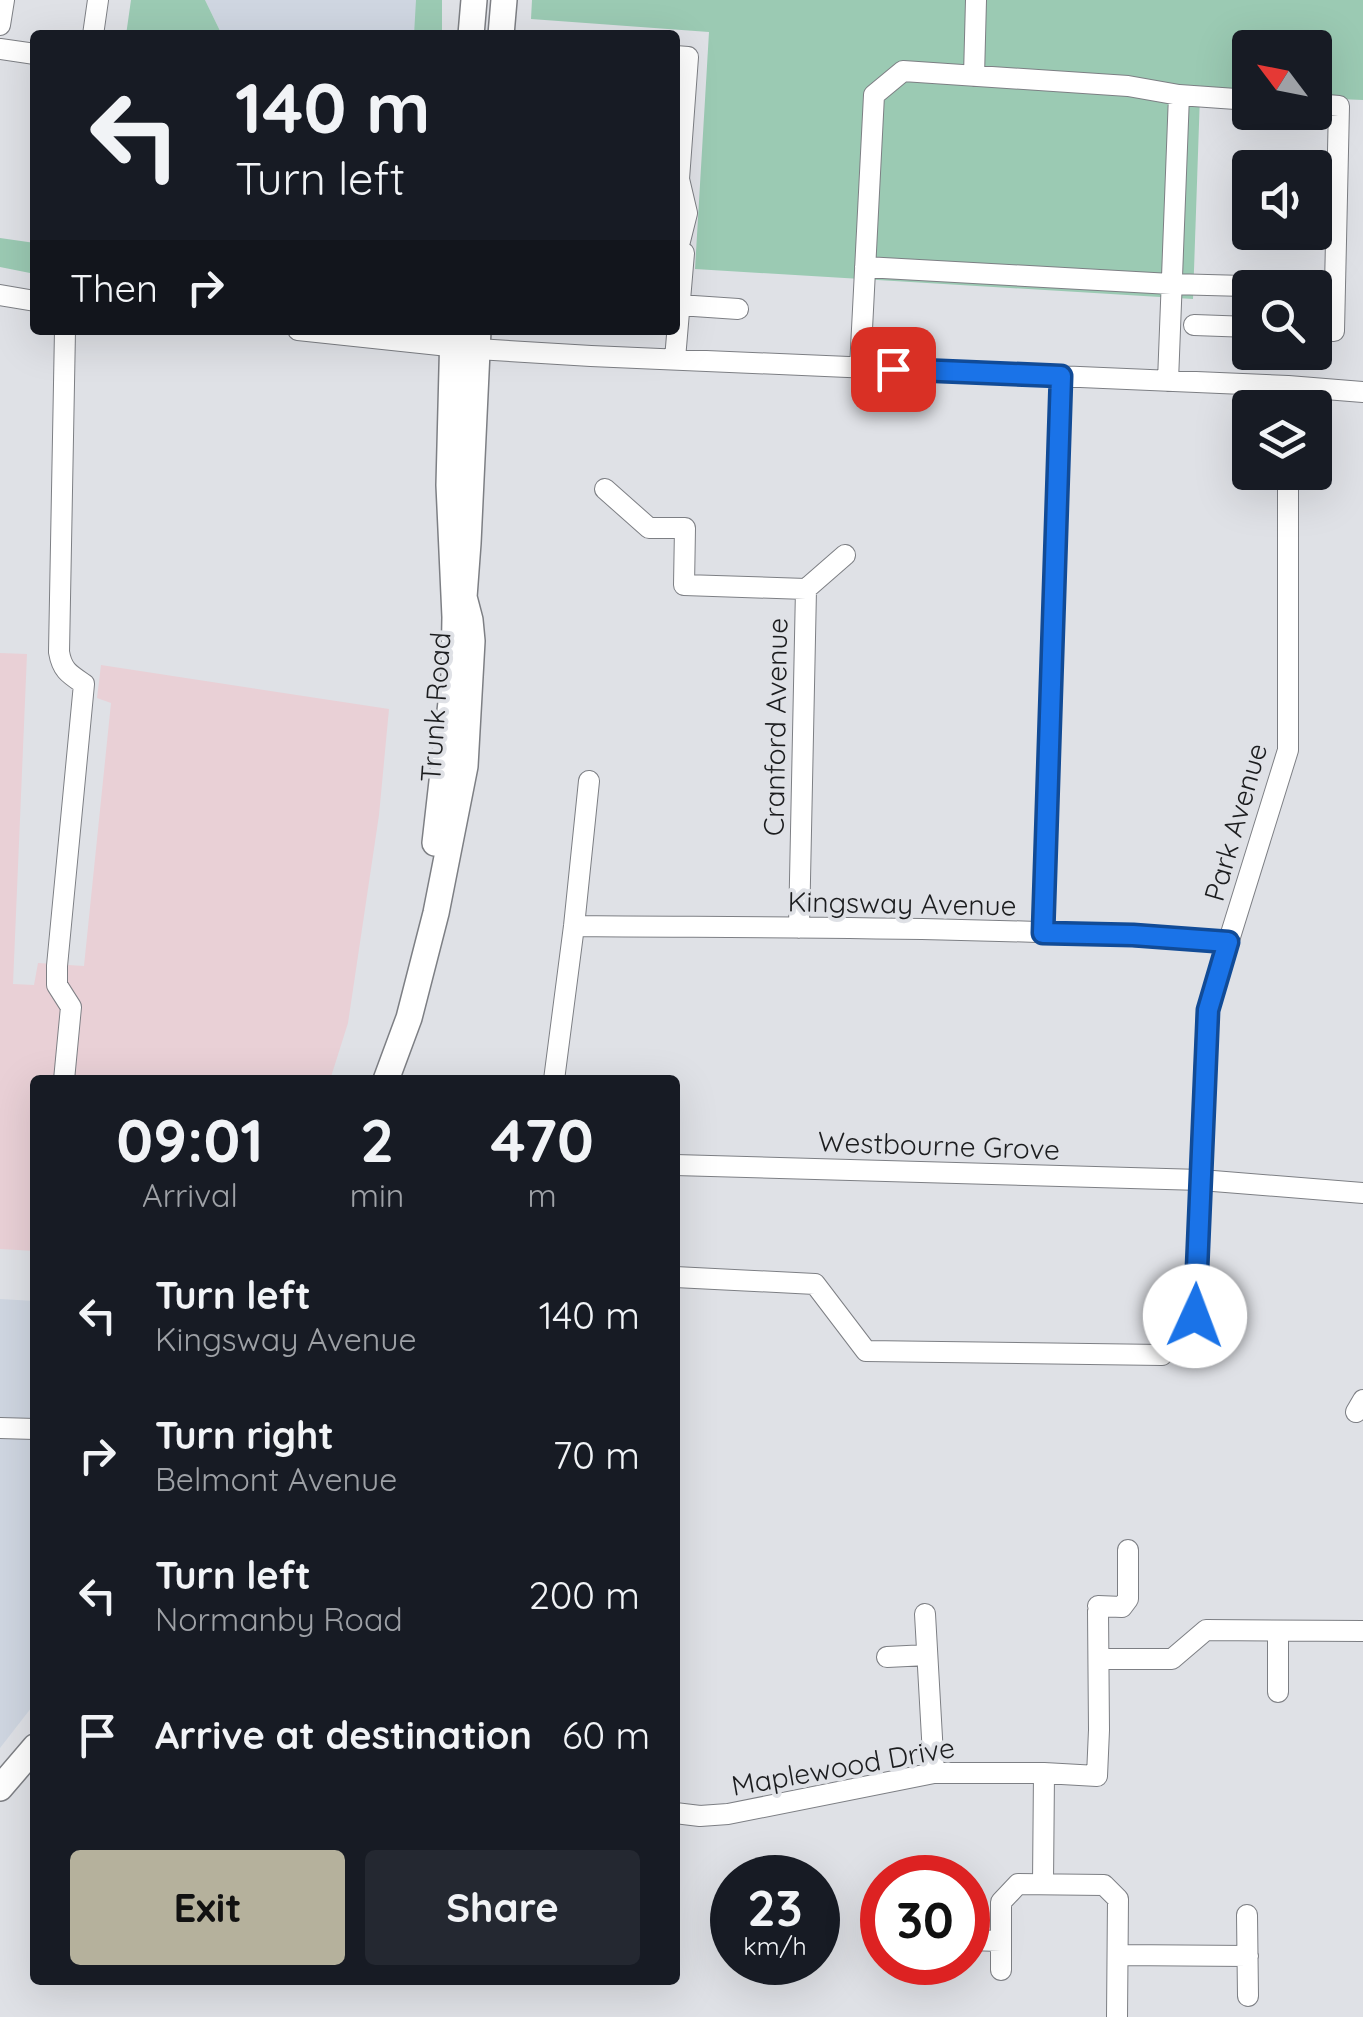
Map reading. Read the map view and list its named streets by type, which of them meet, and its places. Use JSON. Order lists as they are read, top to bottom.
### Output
{
  "streets": {
    "main road": ["Trunk Road"],
    "street": [
      "Cranford Avenue",
      "Park Avenue",
      "Kingsway Avenue",
      "Westbourne Grove",
      "Maplewood Drive"
    ]
  },
  "crossings": [
    ["Cranford Avenue", "Kingsway Avenue"],
    ["Park Avenue", "Kingsway Avenue"],
    ["Park Avenue", "Westbourne Grove"]
  ],
  "north": "top left",
  "page": {
    "turn": ["140 m", "Turn left"],
    "then": "Then",
    "eta": [
      "09:01",
      "Arrival",
      "2",
      "min",
      "470",
      "m"
    ],
    "list": [
      {
        "name": "Turn left",
        "note": "Kingsway Avenue",
        "value": "140 m"
      },
      {
        "name": "Turn right",
        "note": "Belmont Avenue",
        "value": "70 m"
      },
      {
        "name": "Turn left",
        "note": "Normanby Road",
        "value": "200 m"
      },
      {
        "name": "Arrive at destination",
        "value": "60 m"
      }
    ],
    "buttons": ["Exit", "Share"],
    "speed": "23 km/h",
    "limit": "30"
  }
}
